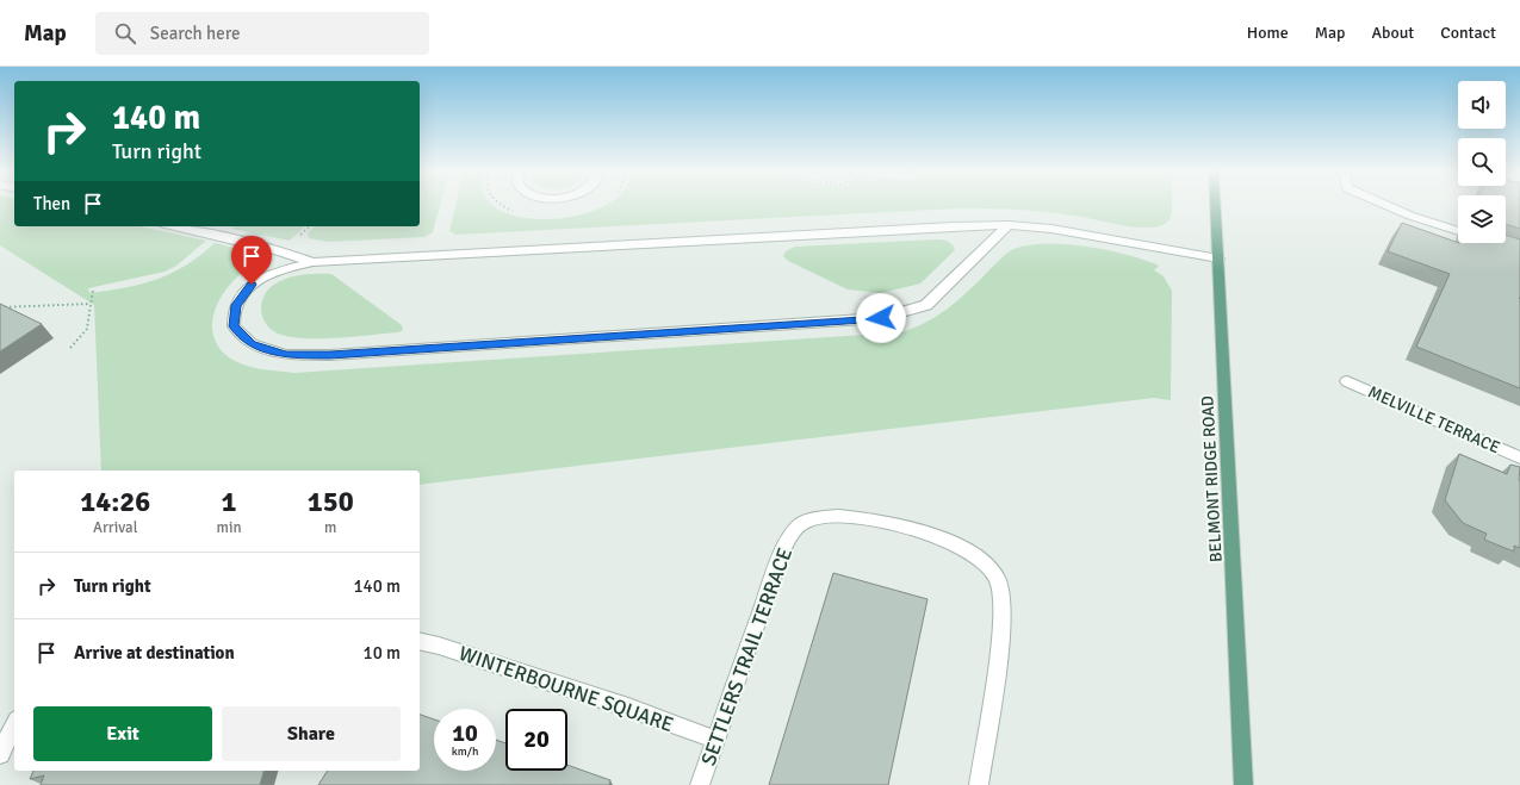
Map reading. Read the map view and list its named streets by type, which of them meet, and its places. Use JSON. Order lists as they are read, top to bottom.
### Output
{
  "streets": {
    "main road": ["BELMONT RIDGE ROAD"],
    "street": ["MELVILLE TERRACE", "SETTLERS TRAIL TERRACE", "WINTERBOURNE SQUARE"]
  },
  "crossings": [
    ["SETTLERS TRAIL TERRACE", "WINTERBOURNE SQUARE"]
  ],
  "page": {
    "header": "Map",
    "search": "Search here",
    "nav": [
      "Home",
      "Map",
      "About",
      "Contact"
    ],
    "turn": ["140 m", "Turn right"],
    "then": "Then",
    "eta": [
      "14:26",
      "Arrival",
      "1",
      "min",
      "150",
      "m"
    ],
    "list": [
      {
        "name": "Turn right",
        "value": "140 m"
      },
      {
        "name": "Arrive at destination",
        "value": "10 m"
      }
    ],
    "buttons": ["Exit", "Share"],
    "speed": "10 km/h",
    "limit": "20"
  }
}
